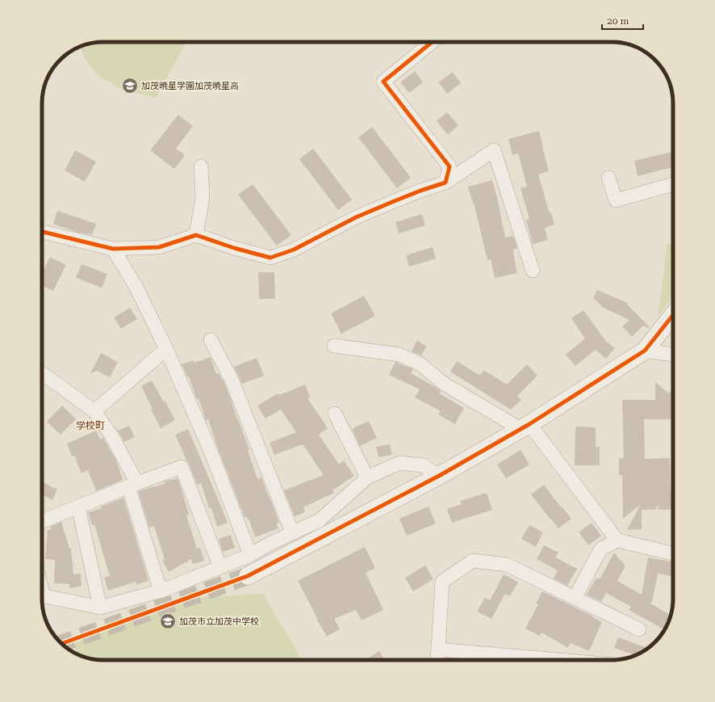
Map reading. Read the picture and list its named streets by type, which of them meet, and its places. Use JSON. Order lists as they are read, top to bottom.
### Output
{
  "districts": ["学校町"],
  "places": {
    "school or university": ["加茂暁星学園加茂暁星高", "加茂市立加茂中学校"]
  },
  "scale_bar": "20 m"
}
